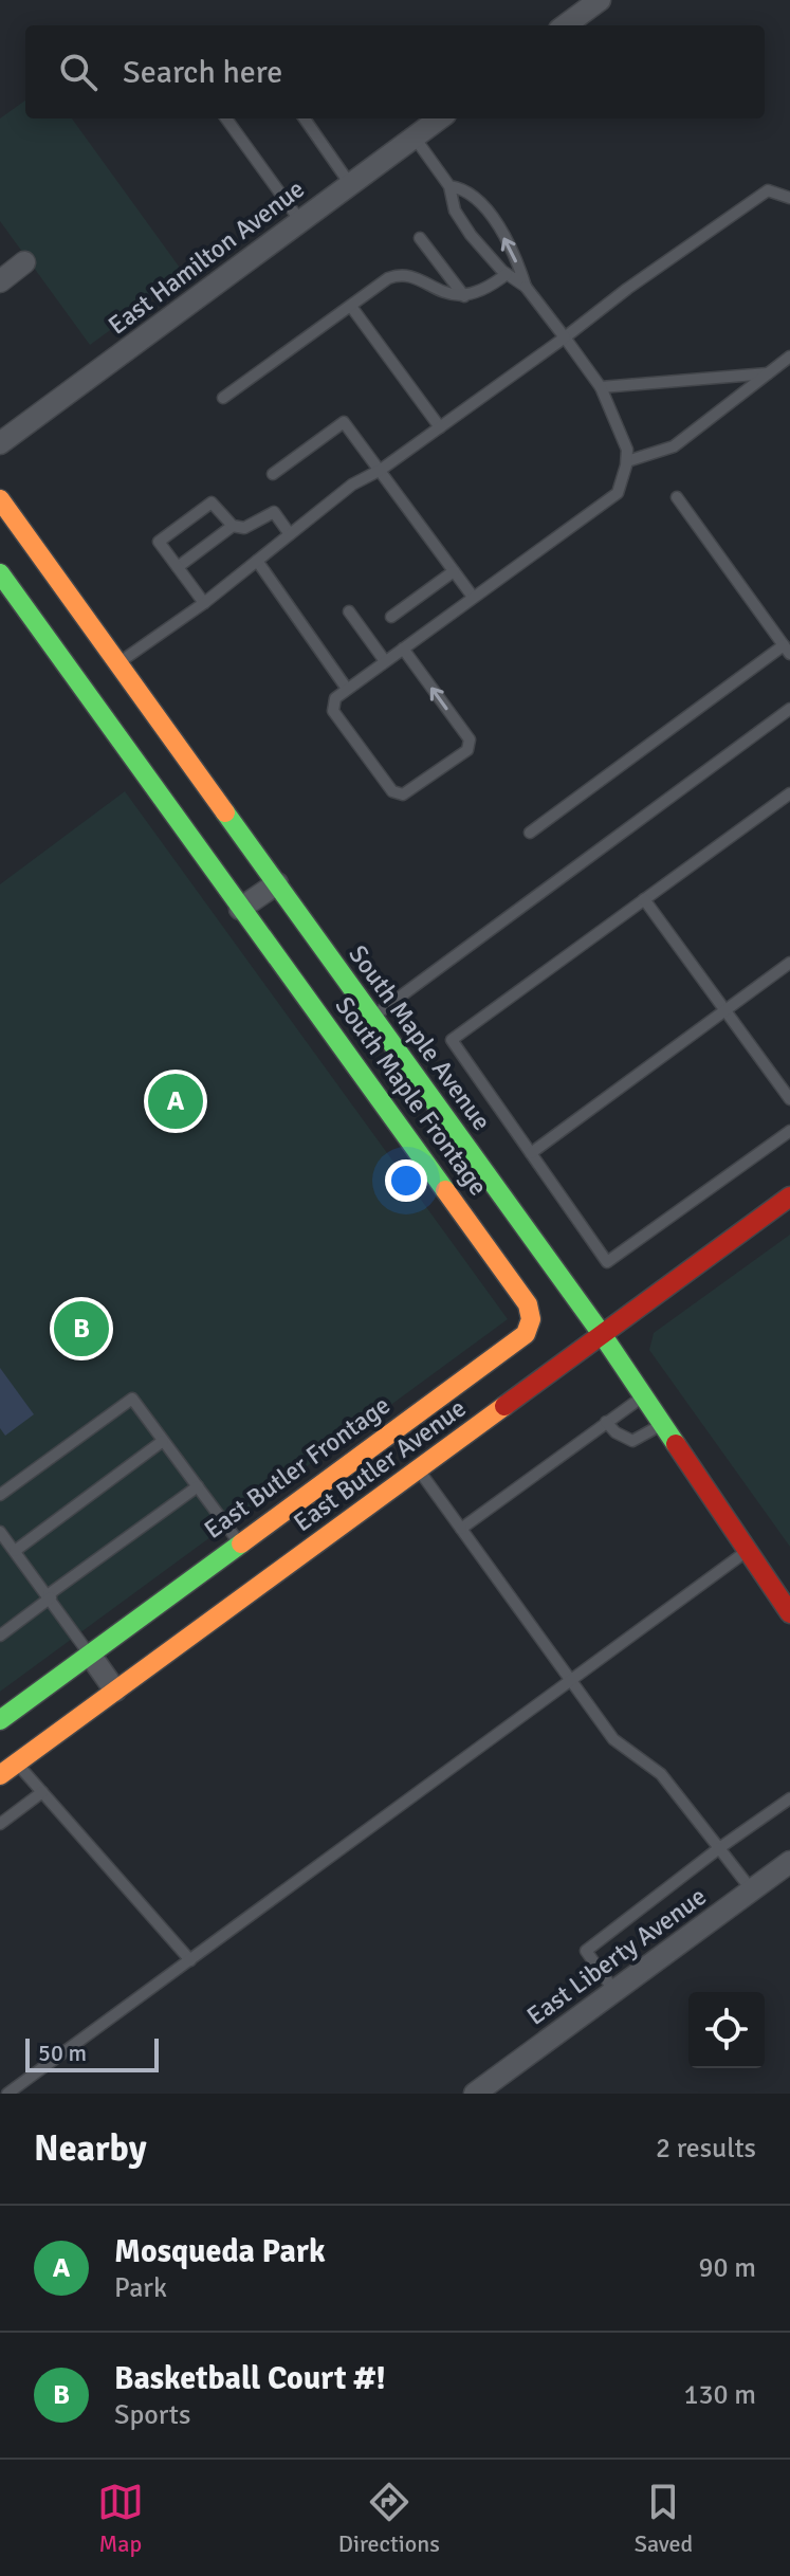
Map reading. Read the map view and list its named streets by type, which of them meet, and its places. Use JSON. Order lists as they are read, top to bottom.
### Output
{
  "streets": {
    "street": [
      "East Hamilton Avenue",
      "South Maple Avenue",
      "South Maple Frontage",
      "East Butler Avenue",
      "East Butler Frontage",
      "East Liberty Avenue"
    ]
  },
  "crossings": [
    ["South Maple Avenue", "East Butler Avenue"],
    ["South Maple Frontage", "East Butler Frontage"]
  ],
  "scale_bar": "50 m",
  "page": {
    "search": "Search here",
    "pins": ["A", "B"],
    "scale": "50 m",
    "heading": ["Nearby", "2 results"],
    "list": [
      {
        "mark": "A",
        "name": "Mosqueda Park",
        "note": "Park",
        "value": "90 m"
      },
      {
        "mark": "B",
        "name": "Basketball Court #!",
        "note": "Sports",
        "value": "130 m"
      }
    ],
    "nav": ["Map", "Directions", "Saved"]
  }
}
